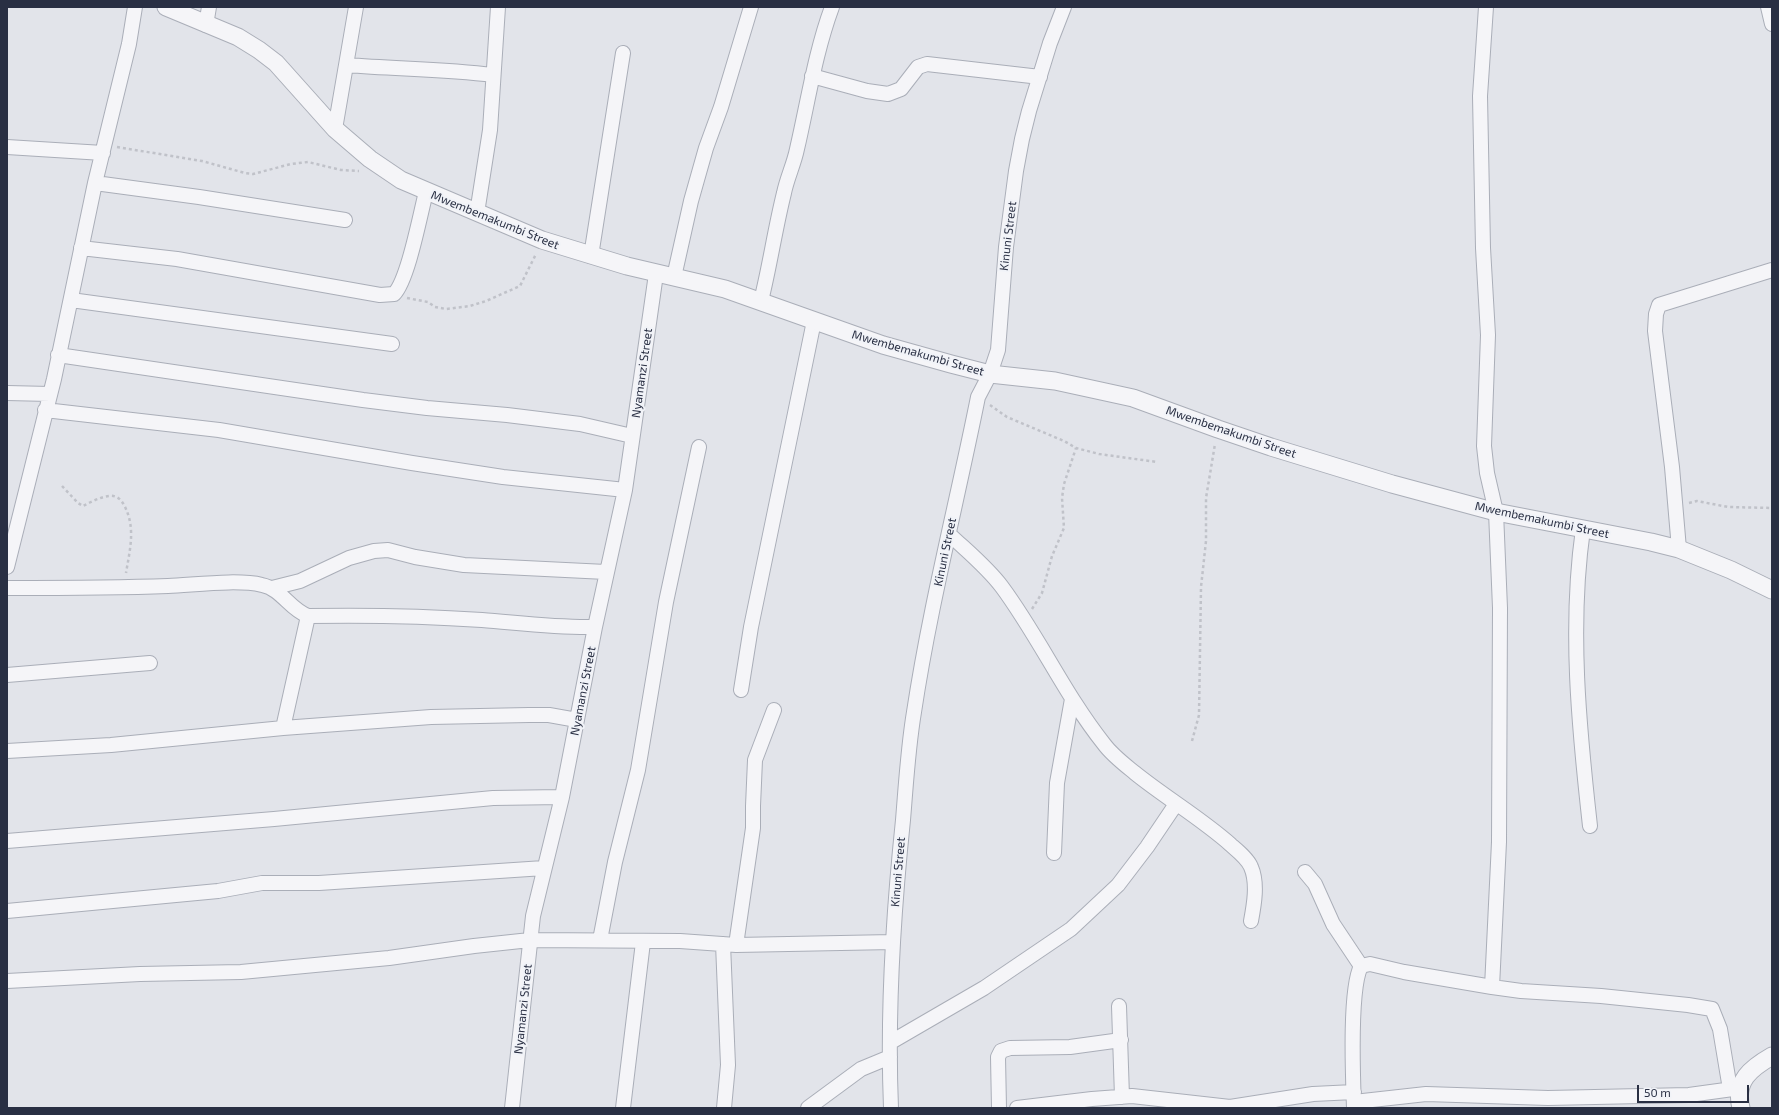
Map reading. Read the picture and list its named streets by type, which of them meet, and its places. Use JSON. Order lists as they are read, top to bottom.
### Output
{
  "streets": {
    "street": ["Mwembemakumbi Street", "Kinuni Street", "Nyamanzi Street"]
  },
  "crossings": [
    ["Mwembemakumbi Street", "Kinuni Street"],
    ["Mwembemakumbi Street", "Nyamanzi Street"]
  ],
  "scale_bar": "50 m"
}
